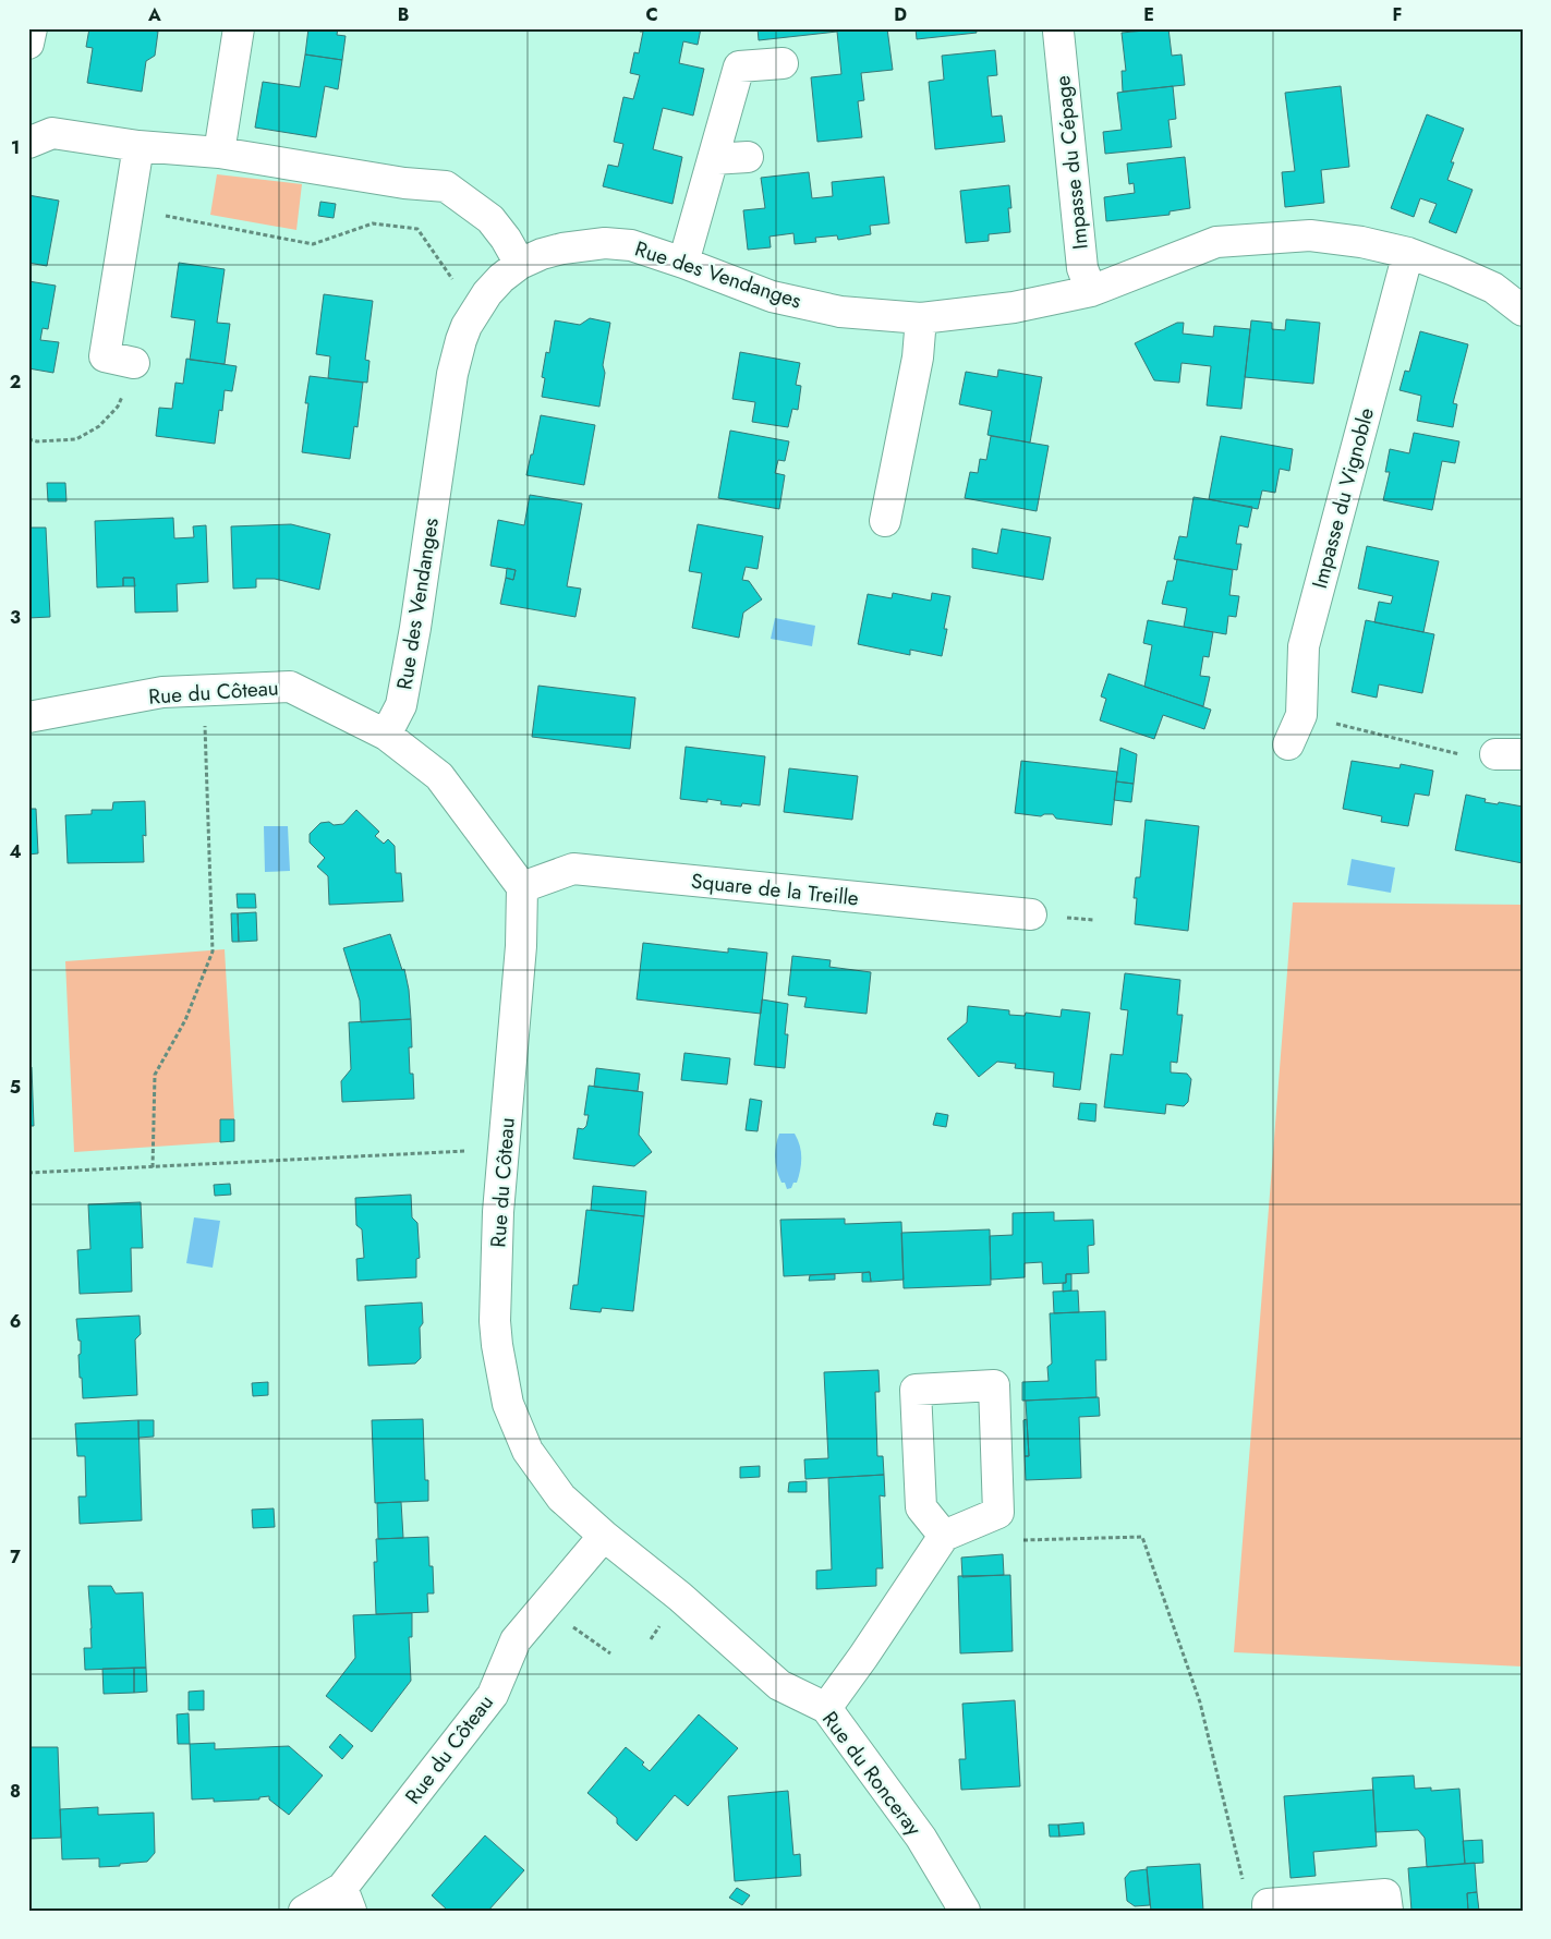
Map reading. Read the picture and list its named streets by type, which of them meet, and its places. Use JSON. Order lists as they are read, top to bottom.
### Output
{
  "streets": {
    "street": [
      "Impasse du Cépage",
      "Rue des Vendanges",
      "Impasse du Vignoble",
      "Rue du Côteau",
      "Square de la Treille",
      "Rue du Ronceray"
    ]
  },
  "crossings": [
    ["Impasse du Cépage", "Rue des Vendanges"],
    ["Rue des Vendanges", "Impasse du Vignoble"],
    ["Rue des Vendanges", "Rue du Côteau"],
    ["Rue du Côteau", "Square de la Treille"],
    ["Rue du Côteau", "Rue du Ronceray"]
  ],
  "grid": {
    "columns": [
      "A",
      "B",
      "C",
      "D",
      "E",
      "F"
    ],
    "rows": [
      "1",
      "2",
      "3",
      "4",
      "5",
      "6",
      "7",
      "8"
    ]
  }
}
